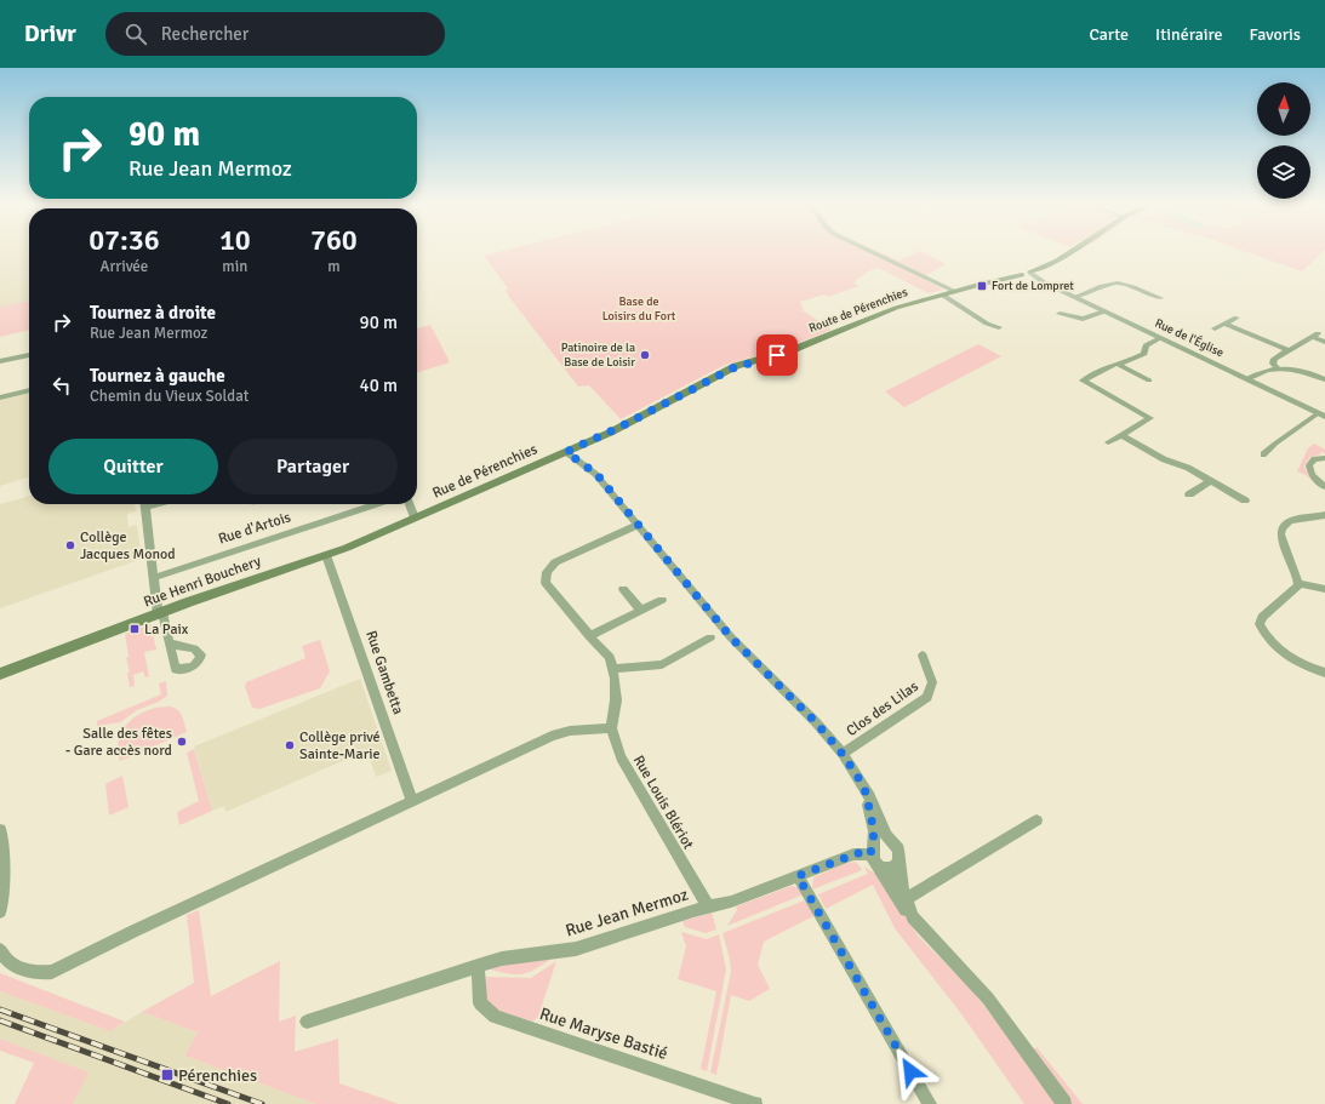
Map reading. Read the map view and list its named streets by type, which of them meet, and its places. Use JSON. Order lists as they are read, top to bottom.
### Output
{
  "streets": {
    "main road": ["Route de Pérenchies", "Rue de Pérenchies", "Rue Henri Bouchery"],
    "street": [
      "Rue de l'Église",
      "Rue d'Artois",
      "Rue Gambetta",
      "Clos des Lilas",
      "Rue Louis Blériot",
      "Rue Jean Mermoz",
      "Rue Maryse Bastié"
    ]
  },
  "crossings": [
    ["Route de Pérenchies", "Rue de l'Église"],
    ["Route de Pérenchies", "Rue de Pérenchies"],
    ["Rue de Pérenchies", "Rue Henri Bouchery"],
    ["Rue Henri Bouchery", "Rue Gambetta"],
    ["Rue Louis Blériot", "Rue Jean Mermoz"],
    ["Rue Jean Mermoz", "Rue Maryse Bastié"]
  ],
  "parks": ["Base de Loisirs du Fort"],
  "places": {
    "transit": ["Fort de Lompret", "La Paix", "Pérenchies"],
    "other": [
      "Patinoire de la Base de Loisir",
      "Collège Jacques Monod",
      "Salle des fêtes - Gare accès nord",
      "Collège privé Sainte-Marie"
    ]
  },
  "north": "top",
  "page": {
    "header": "Drivr",
    "search": "Rechercher",
    "nav": ["Carte", "Itinéraire", "Favoris"],
    "turn": ["90 m", "Rue Jean Mermoz"],
    "eta": [
      "07:36",
      "Arrivée",
      "10",
      "min",
      "760",
      "m"
    ],
    "list": [
      {
        "name": "Tournez à droite",
        "note": "Rue Jean Mermoz",
        "value": "90 m"
      },
      {
        "name": "Tournez à gauche",
        "note": "Chemin du Vieux Soldat",
        "value": "40 m"
      }
    ],
    "buttons": ["Quitter", "Partager"]
  }
}
